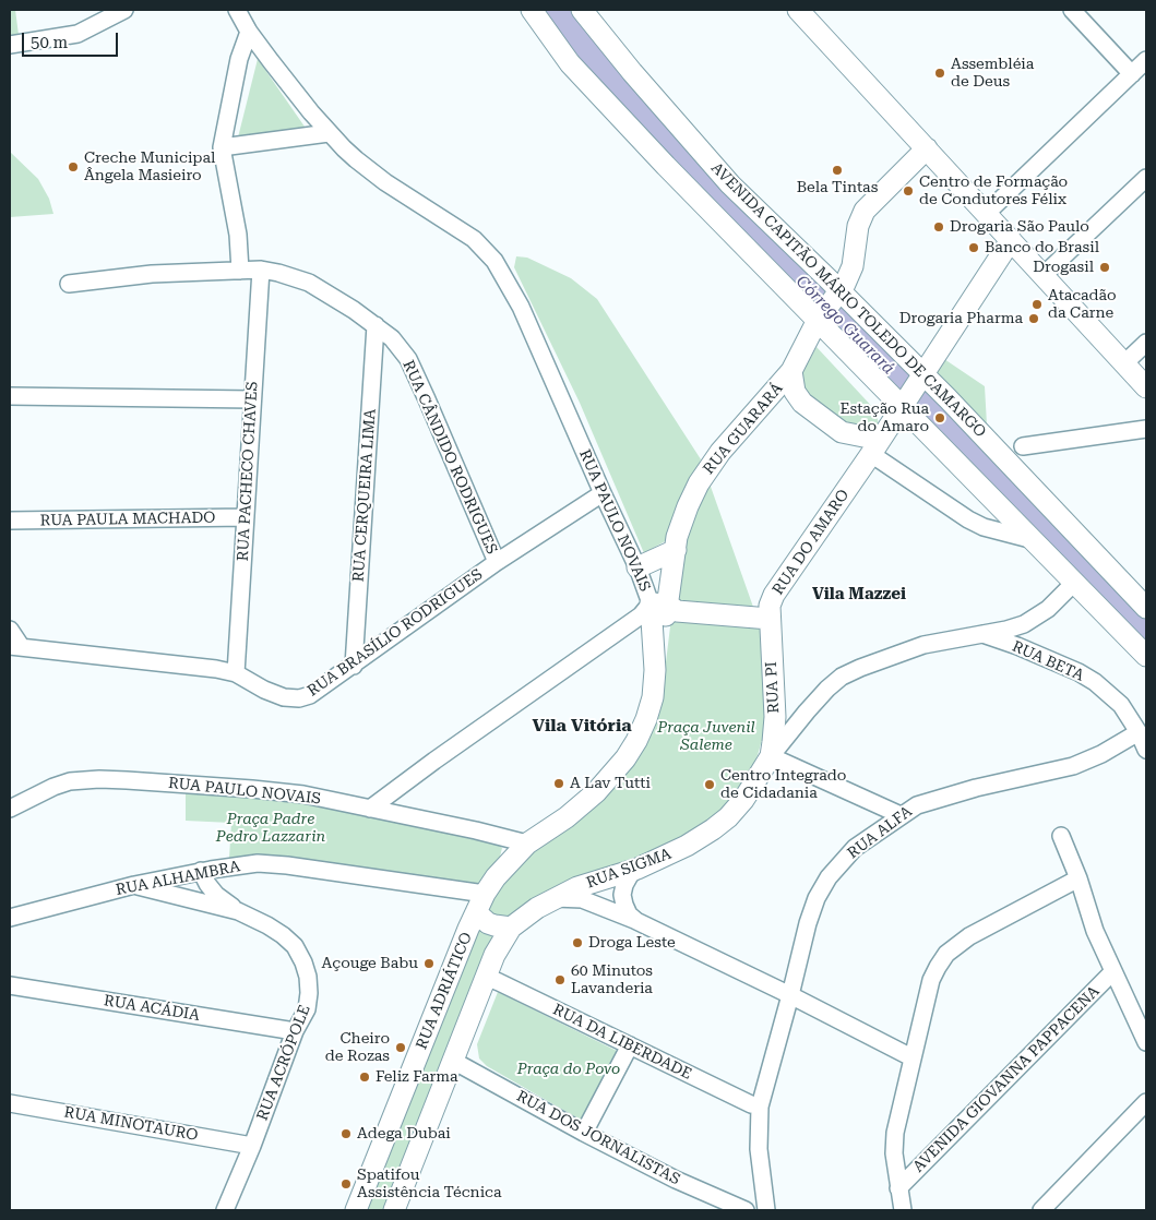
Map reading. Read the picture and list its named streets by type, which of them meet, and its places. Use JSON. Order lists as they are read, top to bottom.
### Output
{
  "streets": {
    "main road": [
      "AVENIDA CAPITÃO MÁRIO TOLEDO DE CAMARGO",
      "RUA GUARARÁ",
      "RUA DO AMARO",
      "RUA PI",
      "RUA SIGMA",
      "RUA ADRIÁTICO"
    ],
    "street": [
      "RUA CÂNDIDO RODRIGUES",
      "RUA PACHECO CHAVES",
      "RUA CERQUEIRA LIMA",
      "RUA PAULA MACHADO",
      "RUA PAULO NOVAIS",
      "RUA BRASÍLIO RODRIGUES",
      "RUA BETA",
      "RUA ALFA",
      "RUA ALHAMBRA",
      "RUA ACÁDIA",
      "RUA DA LIBERDADE",
      "RUA ACRÓPOLE",
      "AVENIDA GIOVANNA PAPPACENA",
      "RUA MINOTAURO",
      "RUA DOS JORNALISTAS"
    ]
  },
  "crossings": [
    ["AVENIDA CAPITÃO MÁRIO TOLEDO DE CAMARGO", "RUA GUARARÁ"],
    ["AVENIDA CAPITÃO MÁRIO TOLEDO DE CAMARGO", "RUA DO AMARO"],
    ["AVENIDA CAPITÃO MÁRIO TOLEDO DE CAMARGO", "RUA SIGMA"],
    ["RUA GUARARÁ", "RUA PAULO NOVAIS"],
    ["RUA GUARARÁ", "RUA ADRIÁTICO"],
    ["RUA CÂNDIDO RODRIGUES", "RUA PACHECO CHAVES"],
    ["RUA CÂNDIDO RODRIGUES", "RUA CERQUEIRA LIMA"],
    ["RUA CÂNDIDO RODRIGUES", "RUA BRASÍLIO RODRIGUES"],
    ["RUA PACHECO CHAVES", "RUA PAULA MACHADO"],
    ["RUA PACHECO CHAVES", "RUA BRASÍLIO RODRIGUES"],
    ["RUA CERQUEIRA LIMA", "RUA BRASÍLIO RODRIGUES"],
    ["RUA PAULO NOVAIS", "RUA BRASÍLIO RODRIGUES"],
    ["RUA PAULO NOVAIS", "RUA ADRIÁTICO"],
    ["RUA DO AMARO", "RUA PI"],
    ["RUA BETA", "RUA ALFA"],
    ["RUA BETA", "RUA SIGMA"],
    ["RUA PI", "RUA SIGMA"],
    ["RUA ALFA", "RUA DA LIBERDADE"],
    ["RUA ALHAMBRA", "RUA ADRIÁTICO"],
    ["RUA ALHAMBRA", "RUA ACRÓPOLE"],
    ["RUA ACÁDIA", "RUA ACRÓPOLE"],
    ["RUA ACRÓPOLE", "RUA MINOTAURO"]
  ],
  "districts": ["Vila Mazzei", "Vila Vitória"],
  "water": ["Córrego Guarará"],
  "parks": ["Praça Juvenil Saleme", "Praça Padre Pedro Lazzarin", "Praça do Povo"],
  "places": [
    "Assembléia de Deus",
    "Creche Municipal Ângela Masieiro",
    "Bela Tintas",
    "Centro de Formação de Condutores Félix",
    "Drogaria São Paulo",
    "Banco do Brasil",
    "Drogasil",
    "Atacadão da Carne",
    "Drogaria Pharma",
    "Estação Rua do Amaro",
    "A Lav Tutti",
    "Centro Integrado de Cidadania",
    "Droga Leste",
    "Açouge Babu",
    "60 Minutos Lavanderia",
    "Cheiro de Rozas",
    "Feliz Farma",
    "Adega Dubai",
    "Spatifou Assistência Técnica"
  ],
  "scale_bar": "50 m"
}
